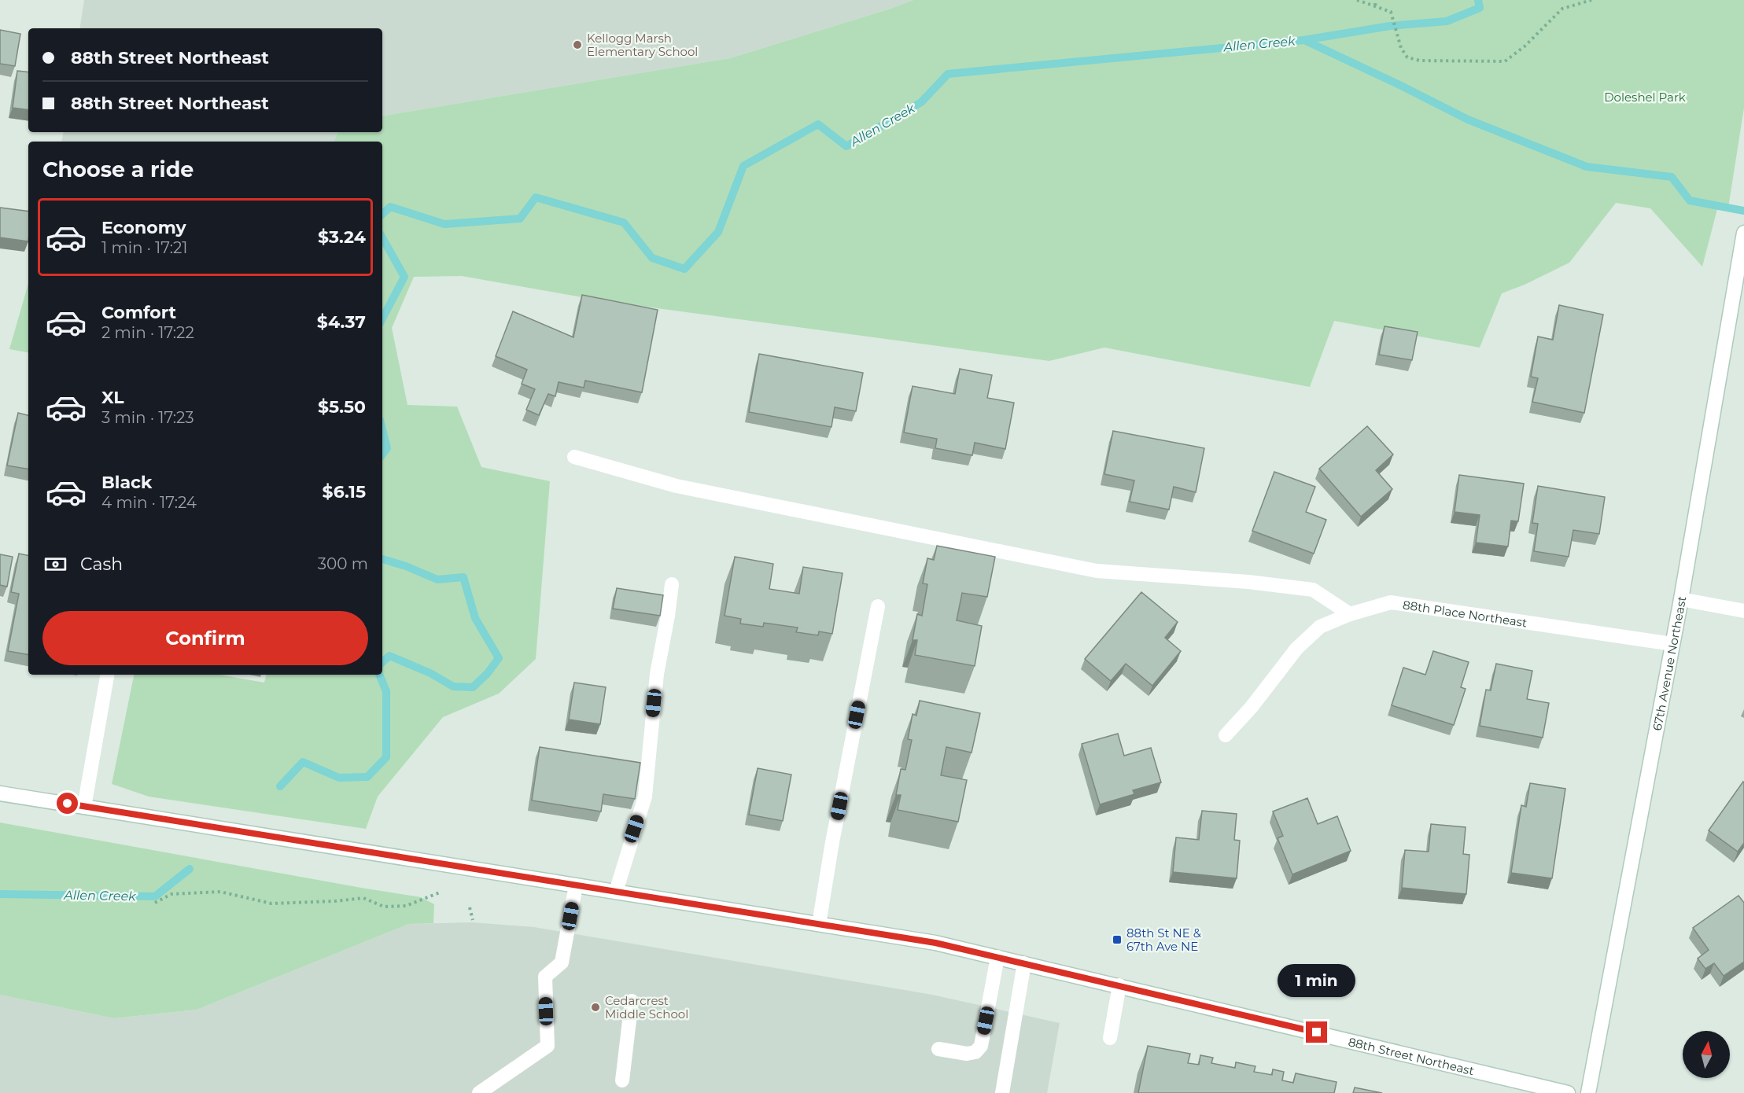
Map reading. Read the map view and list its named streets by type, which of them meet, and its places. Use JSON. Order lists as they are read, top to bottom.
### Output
{
  "streets": {
    "main road": ["88th Place Northeast", "67th Avenue Northeast", "88th Street Northeast"]
  },
  "crossings": [
    ["88th Place Northeast", "67th Avenue Northeast"]
  ],
  "water": ["Allen Creek"],
  "parks": ["Doleshel Park"],
  "places": {
    "other": ["Kellogg Marsh Elementary School", "Cedarcrest Middle School"],
    "transit": ["88th St NE & 67th Ave NE"]
  },
  "north": "top",
  "page": {
    "banner": ["88th Street Northeast", "88th Street Northeast"],
    "heading": "Choose a ride",
    "list": [
      {
        "name": "Economy",
        "note": "1 min · 17:21",
        "value": "$3.24"
      },
      {
        "name": "Comfort",
        "note": "2 min · 17:22",
        "value": "$4.37"
      },
      {
        "name": "XL",
        "note": "3 min · 17:23",
        "value": "$5.50"
      },
      {
        "name": "Black",
        "note": "4 min · 17:24",
        "value": "$6.15"
      }
    ],
    "pay": ["Cash", "300 m"],
    "buttons": "Confirm",
    "bubble": "1 min"
  }
}
